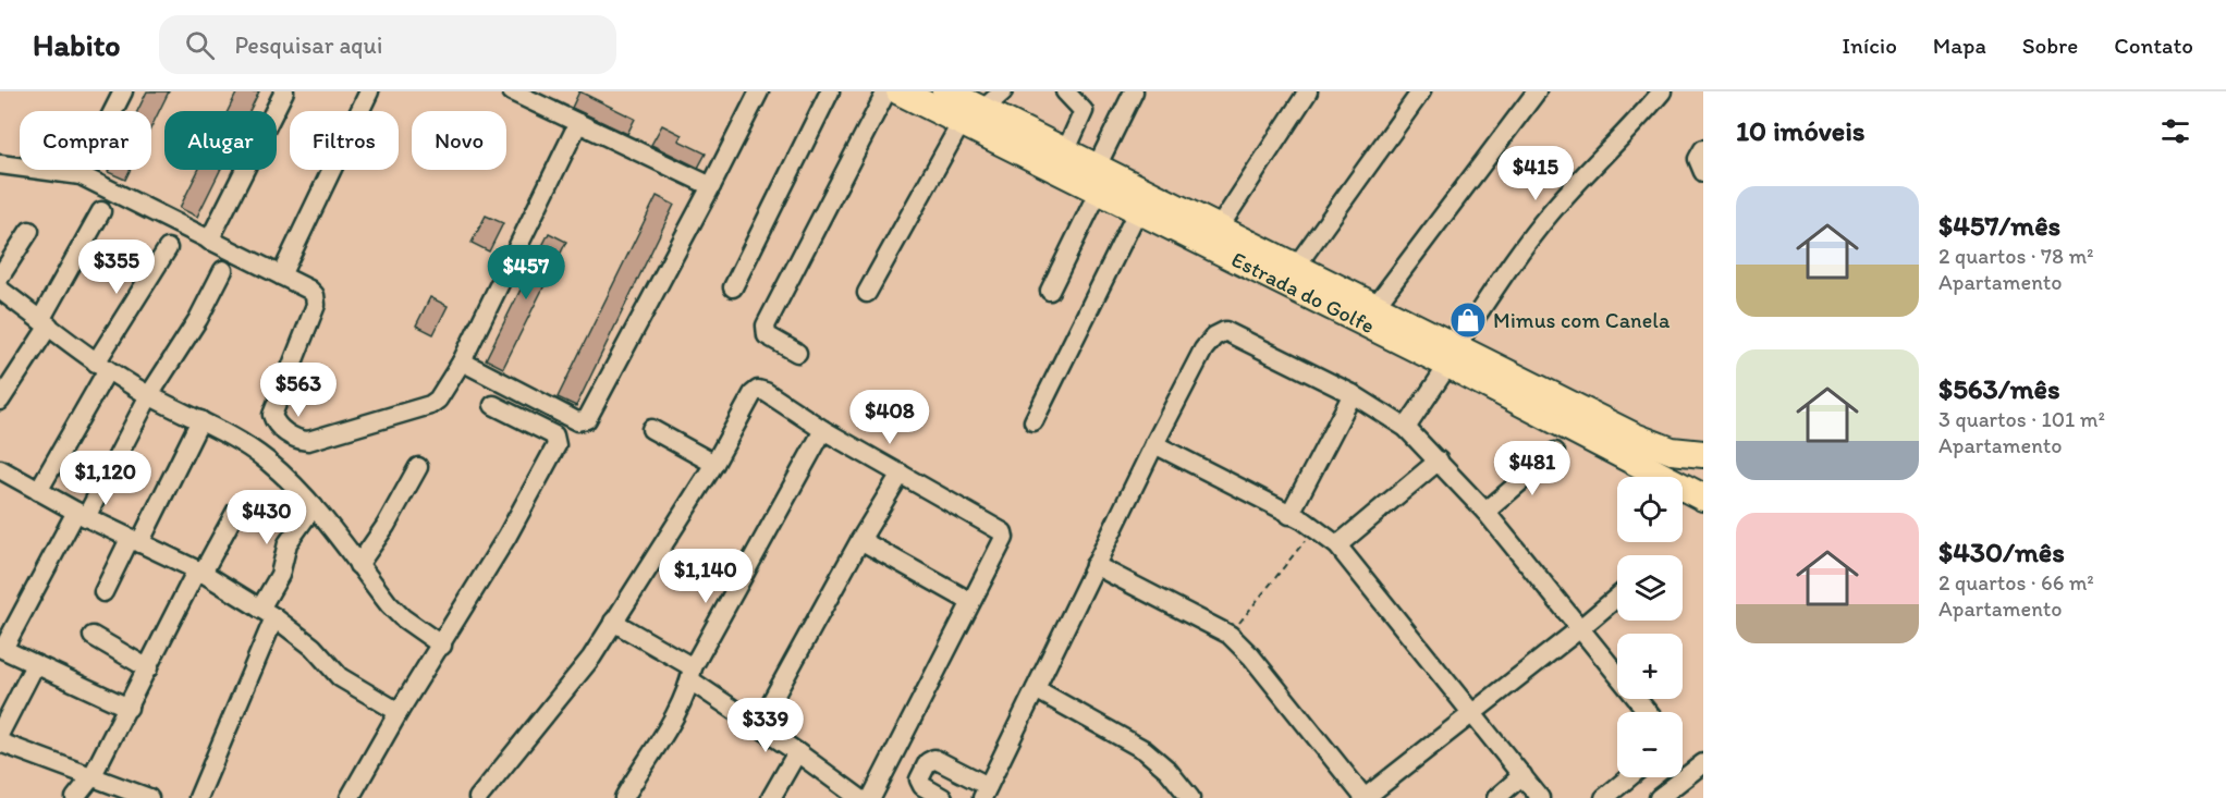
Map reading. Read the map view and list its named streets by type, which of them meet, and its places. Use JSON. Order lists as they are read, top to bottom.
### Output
{
  "streets": {
    "highway": ["Estrada do Golfe"]
  },
  "places": {
    "shop": ["Mimus com Canela"]
  },
  "page": {
    "header": "Habito",
    "search": "Pesquisar aqui",
    "nav": [
      "Início",
      "Mapa",
      "Sobre",
      "Contato"
    ],
    "heading": "10 imóveis",
    "chip": [
      "Comprar",
      "Alugar",
      "Filtros",
      "Novo"
    ],
    "price": [
      "$415",
      "$355",
      "$457",
      "$563",
      "$408",
      "$481",
      "$1,120",
      "$430",
      "$1,140",
      "$339"
    ],
    "list": [
      {
        "name": "$457/mês",
        "note": "2 quartos · 78 m² · Apartamento"
      },
      {
        "name": "$563/mês",
        "note": "3 quartos · 101 m² · Apartamento"
      },
      {
        "name": "$430/mês",
        "note": "2 quartos · 66 m² · Apartamento"
      }
    ],
    "map_buttons": ["+", "−"]
  }
}
